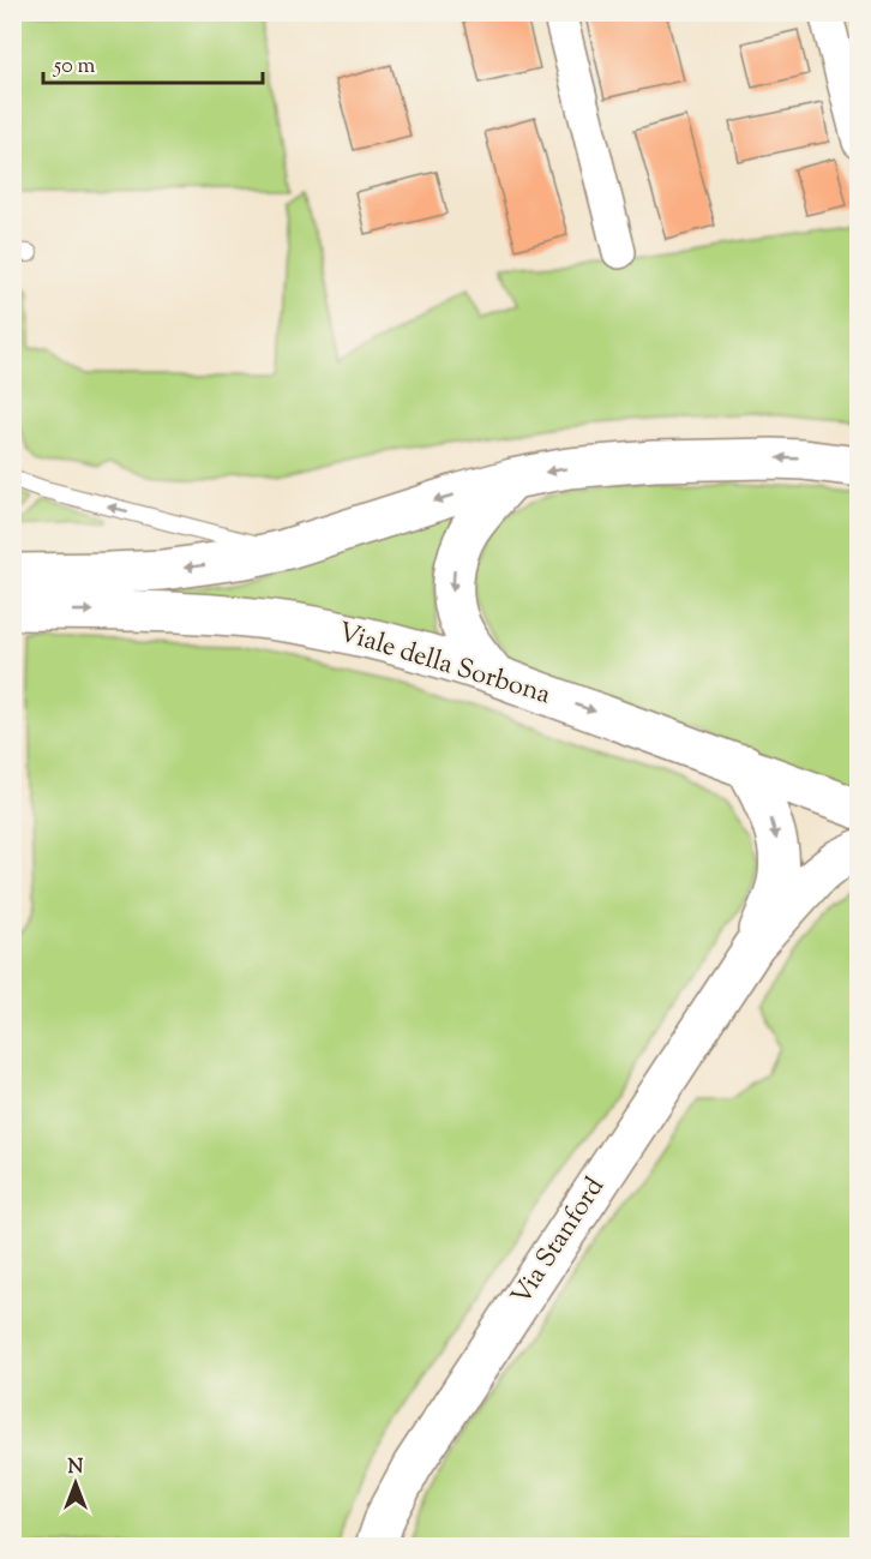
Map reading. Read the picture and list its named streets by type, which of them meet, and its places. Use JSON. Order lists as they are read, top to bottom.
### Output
{
  "streets": {
    "street": ["Viale della Sorbona", "Via Stanford"]
  },
  "crossings": [
    ["Viale della Sorbona", "Via Stanford"]
  ],
  "scale_bar": "50 m",
  "north": "top"
}
